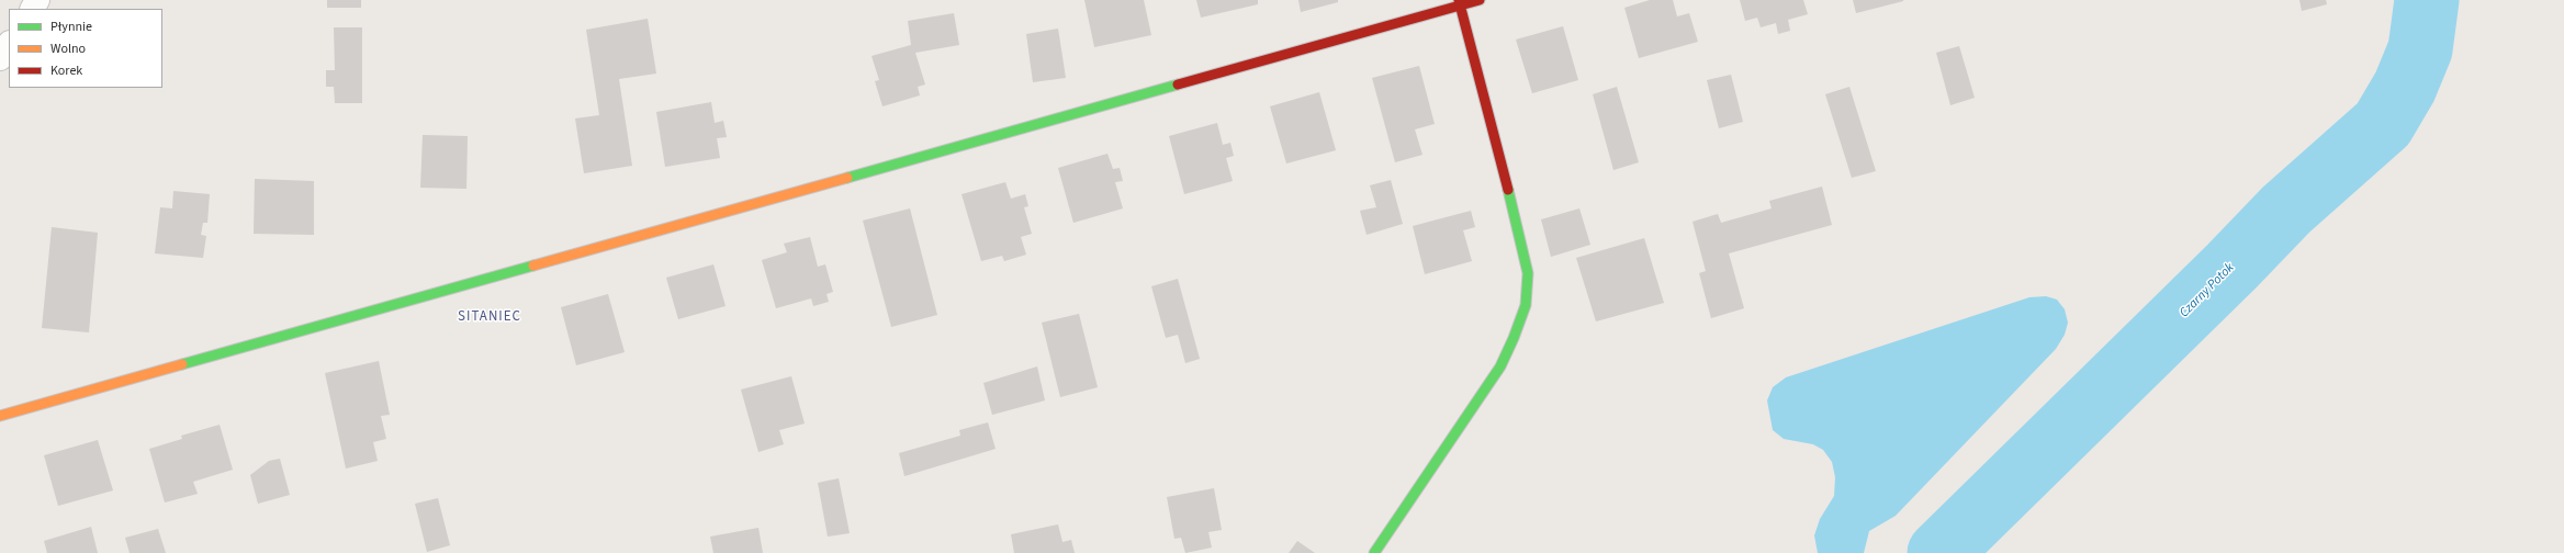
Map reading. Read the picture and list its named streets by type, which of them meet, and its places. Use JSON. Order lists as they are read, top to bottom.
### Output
{
  "districts": ["SITANIEC"],
  "water": ["Czarny Potok"],
  "legend": ["Płynnie", "Wolno", "Korek"]
}
